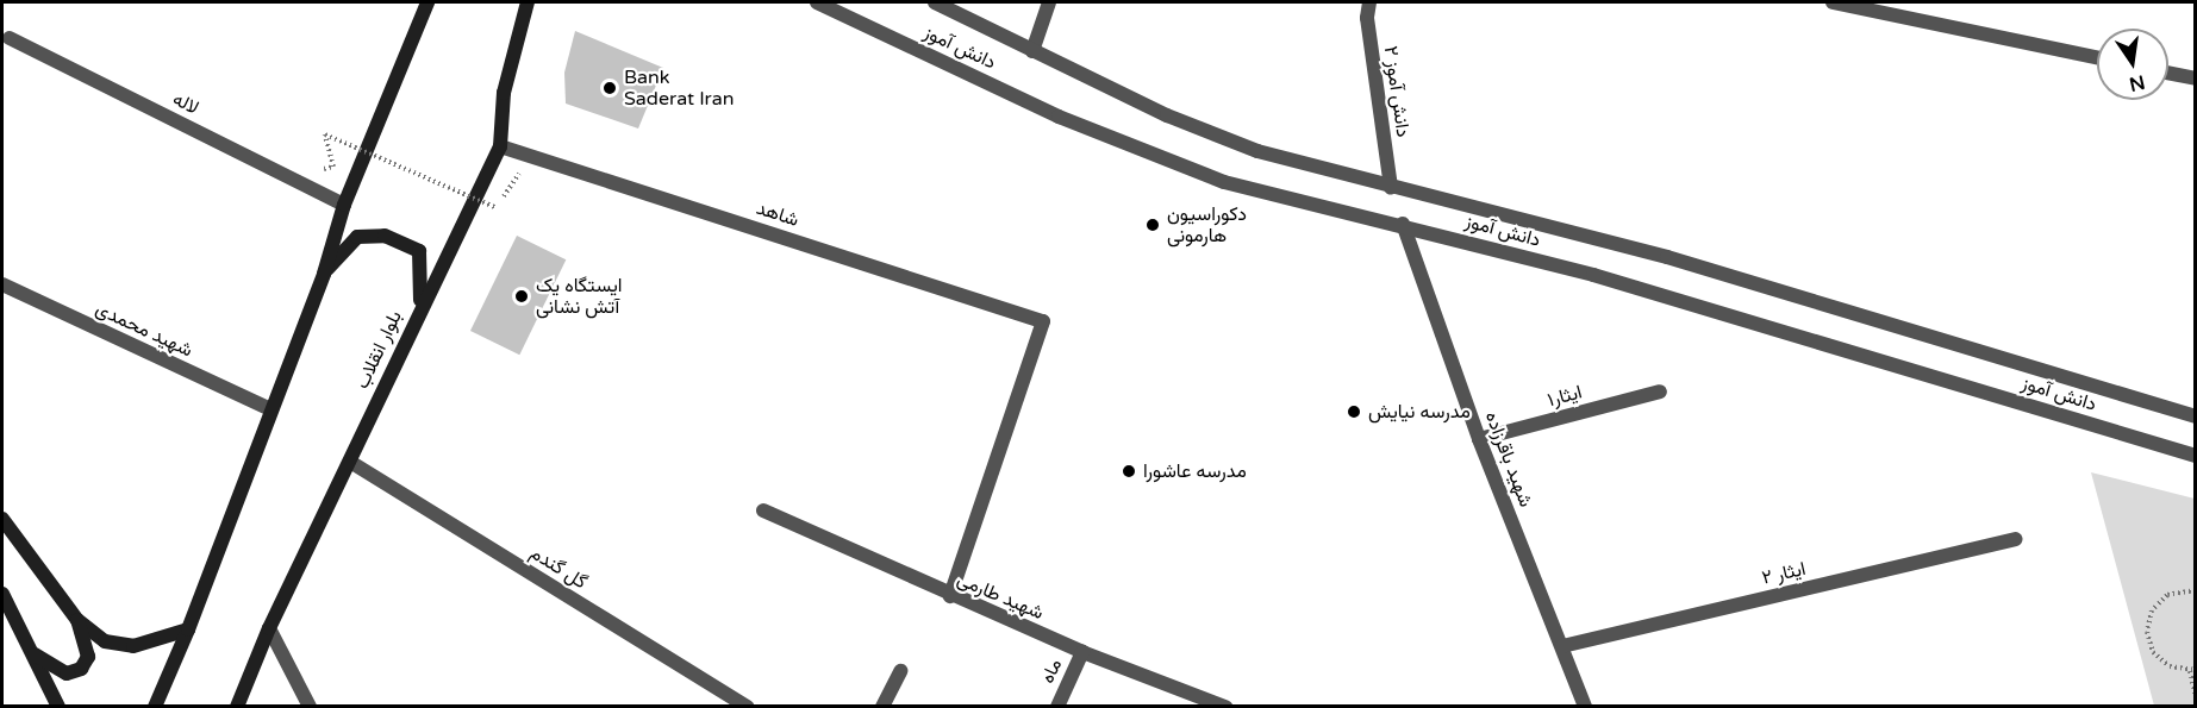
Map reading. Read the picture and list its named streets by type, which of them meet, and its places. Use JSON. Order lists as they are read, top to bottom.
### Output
{
  "streets": {
    "main road": ["بلوار انقلاب"],
    "street": [
      "دانش آموز",
      "دانش آموز ۲",
      "لاله",
      "شاهد",
      "شهید محمدی",
      "ایثار۱",
      "شهید باقرزاده",
      "گل گندم",
      "ایثار ۲",
      "شهید طارمی",
      "ماه"
    ]
  },
  "crossings": [
    ["دانش آموز", "دانش آموز ۲"],
    ["دانش آموز", "شهید باقرزاده"],
    ["شاهد", "بلوار انقلاب"],
    ["شاهد", "شهید طارمی"],
    ["بلوار انقلاب", "گل گندم"],
    ["ایثار۱", "شهید باقرزاده"],
    ["شهید باقرزاده", "ایثار ۲"],
    ["شهید طارمی", "ماه"]
  ],
  "places": [
    "Bank Saderat Iran",
    "دکوراسیون هارمونی",
    "ایستگاه یک آتش نشانی",
    "مدرسه نیایش",
    "مدرسه عاشورا"
  ],
  "north": "bottom"
}
